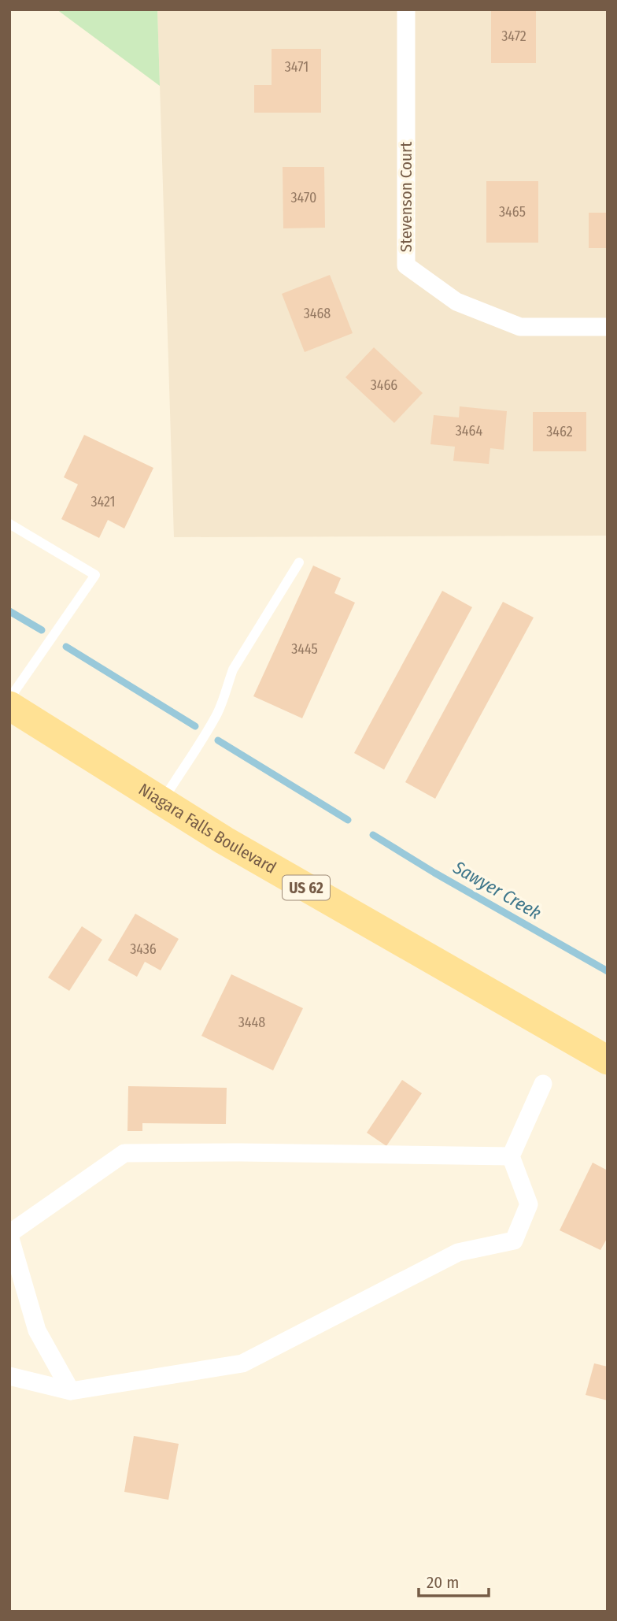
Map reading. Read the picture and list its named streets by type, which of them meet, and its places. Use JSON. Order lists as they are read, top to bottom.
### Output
{
  "streets": {
    "main road": ["Niagara Falls Boulevard", "US 62"],
    "street": ["Stevenson Court"]
  },
  "water": ["Sawyer Creek"],
  "house_numbers": [
    "3472",
    "3471",
    "3470",
    "3465",
    "3468",
    "3466",
    "3464",
    "3462",
    "3421",
    "3445",
    "3436",
    "3448"
  ],
  "scale_bar": "20 m"
}
